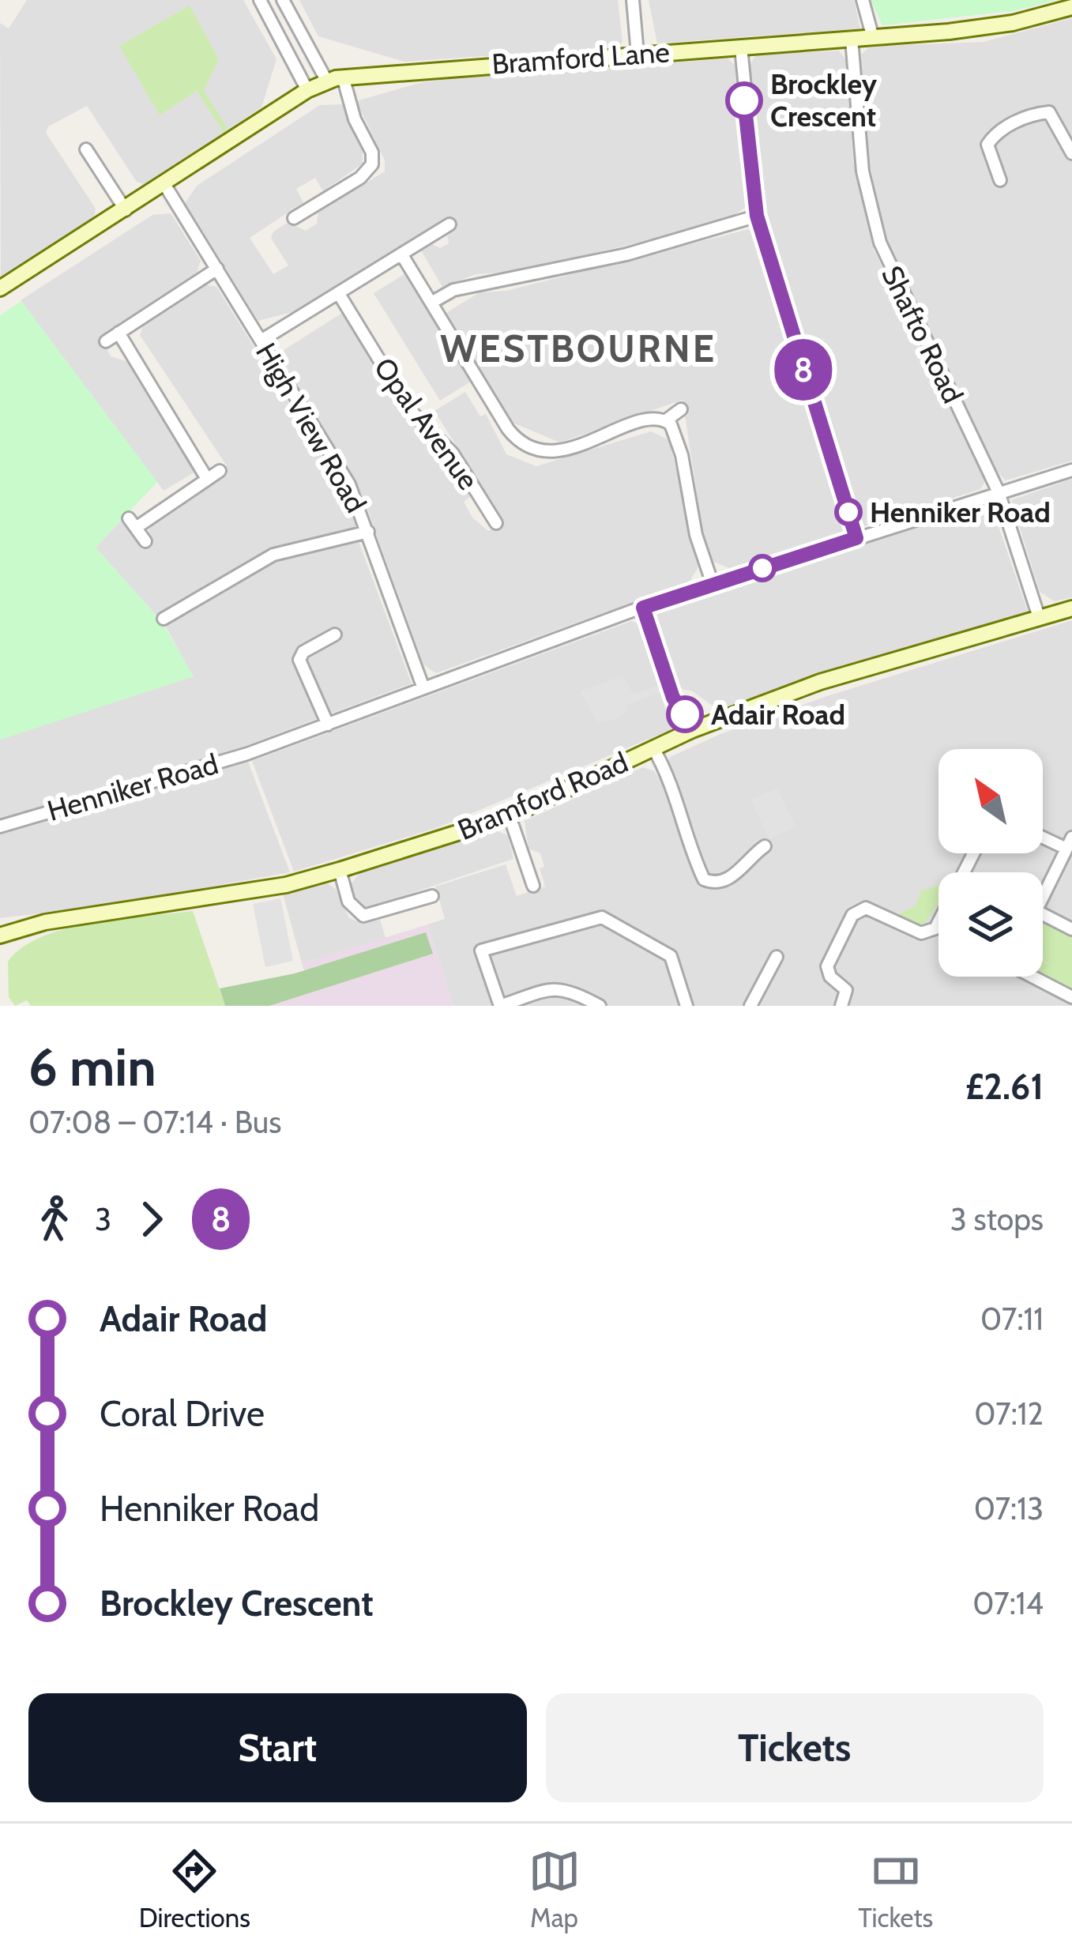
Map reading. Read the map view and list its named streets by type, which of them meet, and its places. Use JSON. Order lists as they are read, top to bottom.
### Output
{
  "streets": {
    "street": [
      "Bramford Lane",
      "Shafto Road",
      "Opal Avenue",
      "High View Road",
      "Henniker Road",
      "Bramford Road"
    ]
  },
  "crossings": [
    ["Bramford Lane", "Shafto Road"],
    ["Bramford Lane", "High View Road"],
    ["Shafto Road", "Henniker Road"],
    ["Shafto Road", "Bramford Road"],
    ["High View Road", "Henniker Road"]
  ],
  "districts": ["WESTBOURNE"],
  "places": ["Brockley Crescent", "Henniker Road", "Adair Road"],
  "lines": ["bus line 8"],
  "north": "top left",
  "page": {
    "on_map": "8",
    "heading": ["6 min", "07:08 – 07:14 · Bus", "£2.61"],
    "legs": ["3", "8", "3 stops"],
    "list": [
      {
        "name": "Adair Road",
        "value": "07:11"
      },
      {
        "name": "Coral Drive",
        "value": "07:12"
      },
      {
        "name": "Henniker Road",
        "value": "07:13"
      },
      {
        "name": "Brockley Crescent",
        "value": "07:14"
      }
    ],
    "buttons": ["Start", "Tickets"],
    "tabs": ["Directions", "Map", "Tickets"]
  }
}
